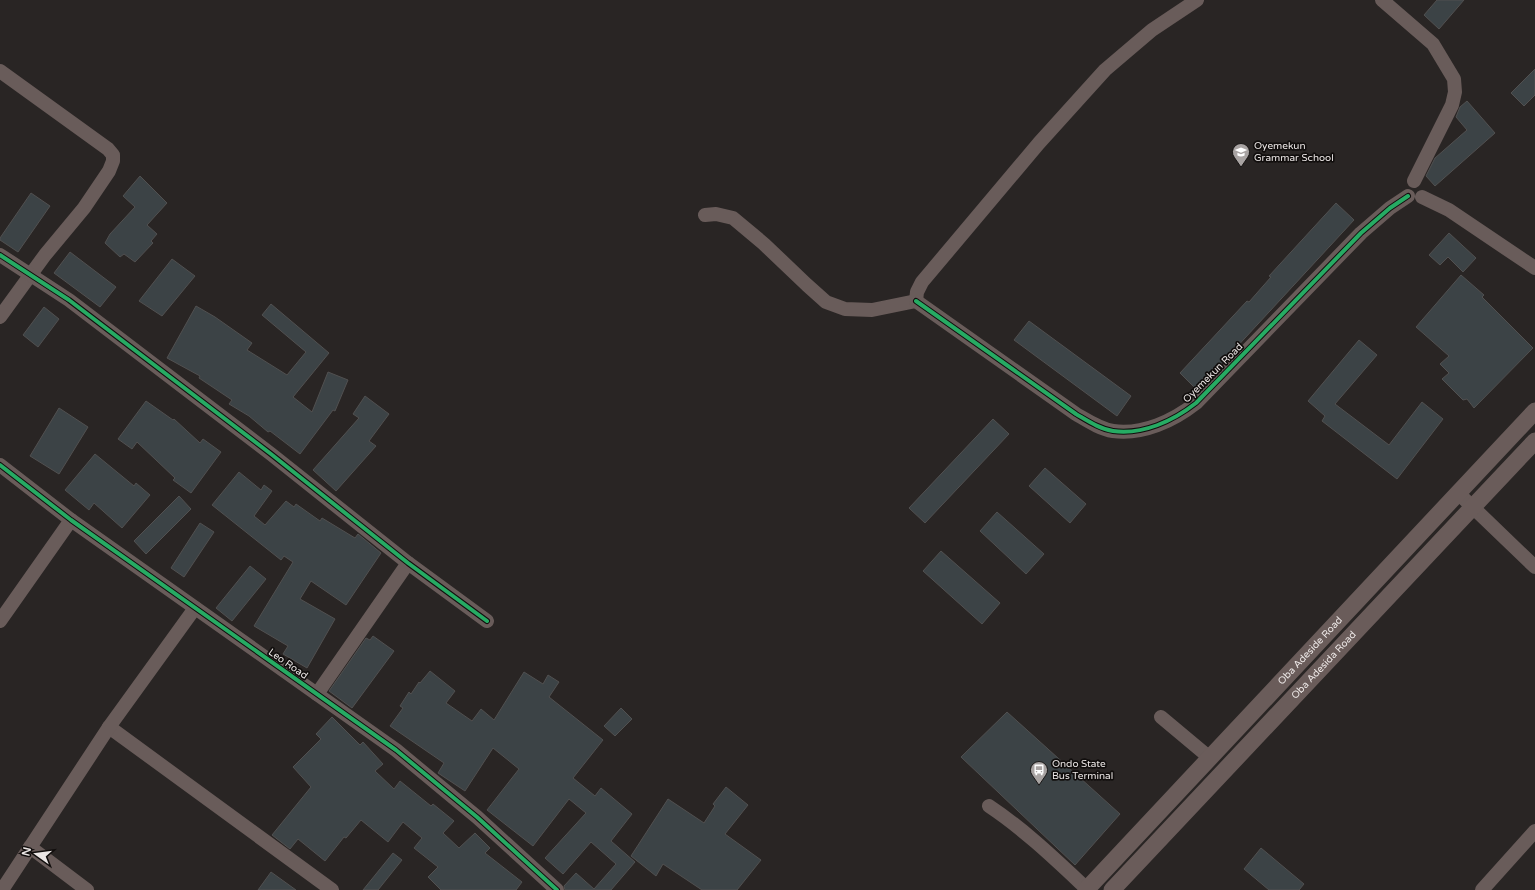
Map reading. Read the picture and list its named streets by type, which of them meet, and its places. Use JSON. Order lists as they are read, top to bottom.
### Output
{
  "streets": {
    "main road": ["Oba Adeside Road", "Oba Adesida Road"],
    "street": ["Oyemekun Road", "Leo Road"]
  },
  "places": {
    "school or university": ["Oyemekun Grammar School"],
    "bus stop": ["Ondo State Bus Terminal"]
  },
  "north": "left"
}
